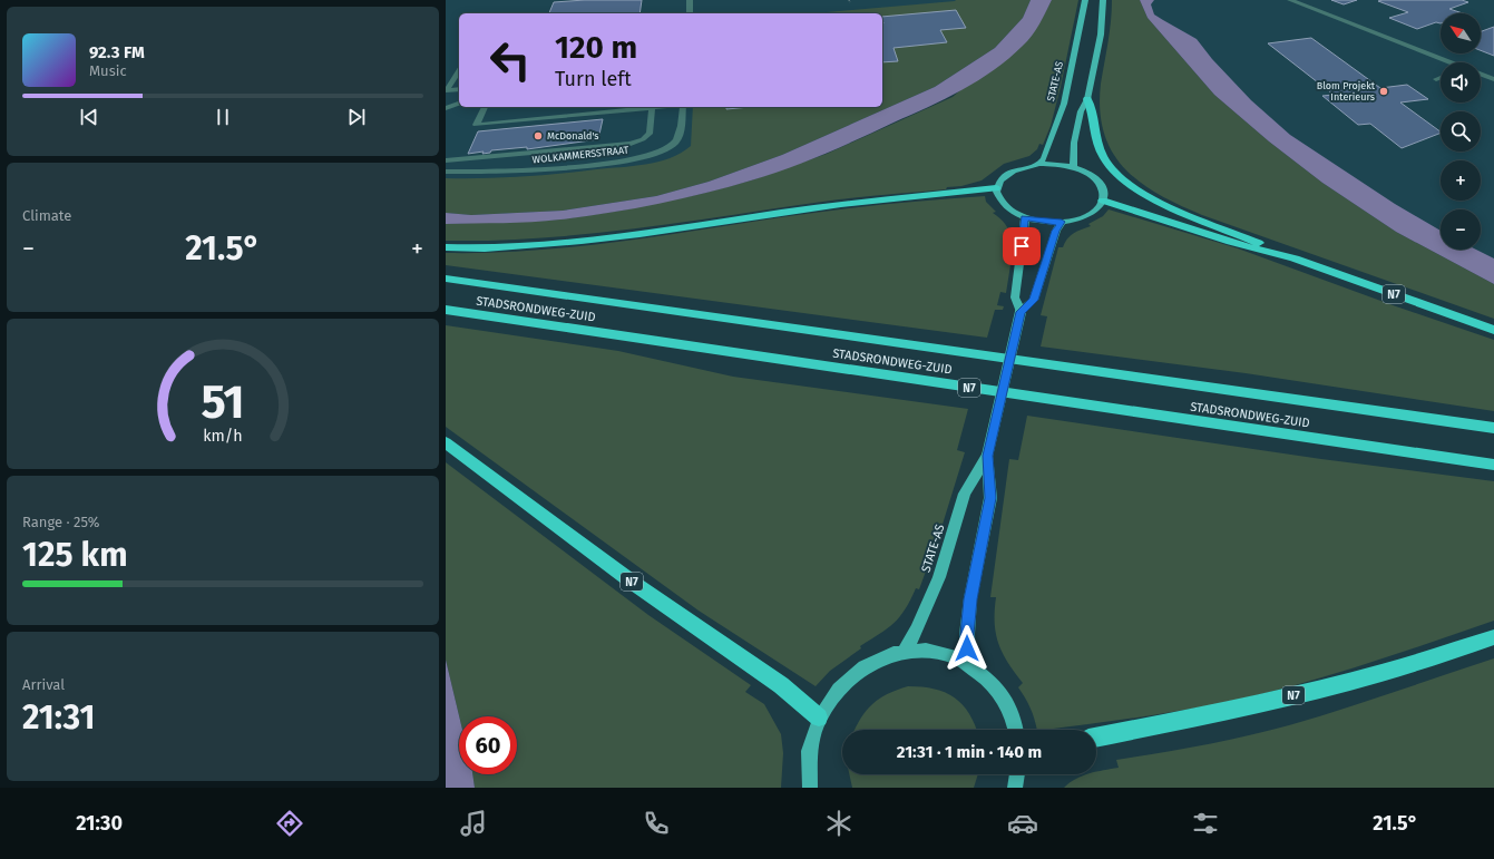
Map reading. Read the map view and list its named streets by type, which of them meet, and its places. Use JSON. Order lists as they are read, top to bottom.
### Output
{
  "streets": {
    "highway": ["N7", "STADSRONDWEG-ZUID"],
    "main road": ["STATE-AS"],
    "street": ["WOLKAMMERSSTRAAT"]
  },
  "crossings": [
    ["STATE-AS", "N7"]
  ],
  "places": ["Blom Projekt Interieurs", "McDonald's"],
  "north": "top left",
  "page": {
    "map_buttons": ["+", "−"],
    "turn": ["120 m", "Turn left"],
    "song": ["92.3 FM", "Music"],
    "tile": [
      "Climate",
      ["Range · 25%", "125 km"],
      ["Arrival", "21:31"]
    ],
    "heat": ["−", "21.5°", "+"],
    "limit": "60",
    "trip": "21:31 · 1 min · 140 m",
    "tabs": ["21:30", "21.5°"],
    "gauge": ["51", "km/h"]
  }
}
